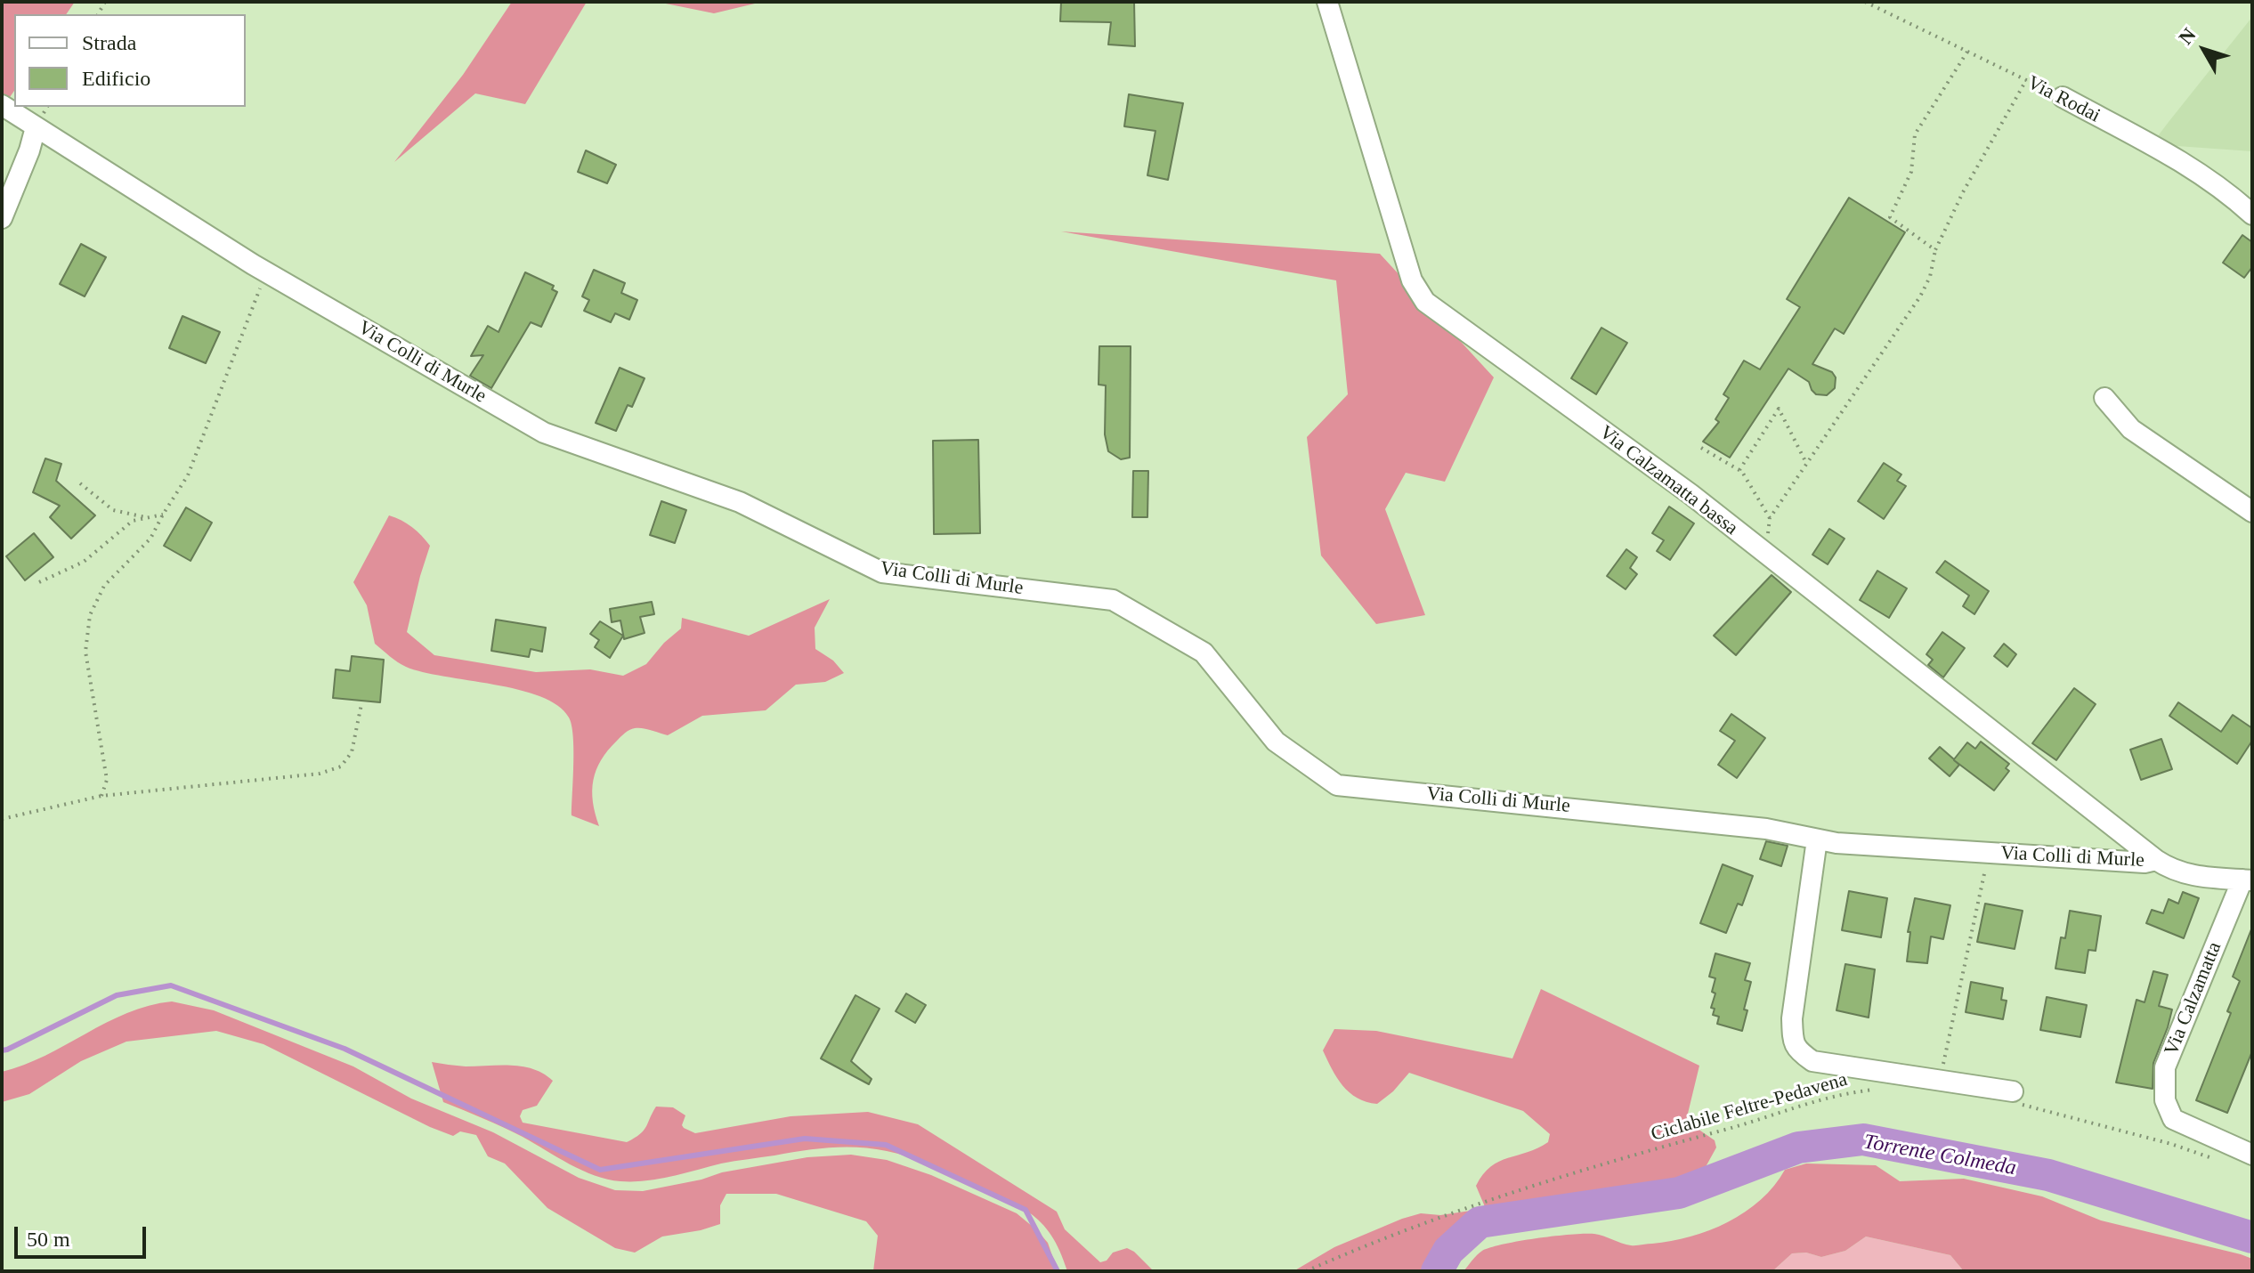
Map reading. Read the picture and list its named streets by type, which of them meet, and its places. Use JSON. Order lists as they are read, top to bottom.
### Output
{
  "streets": {
    "street": [
      "Via Rodai",
      "Via Colli di Murle",
      "Via Calzamatta bassa",
      "Via Calzamatta"
    ],
    "path": ["Ciclabile Feltre-Pedavena"]
  },
  "crossings": [
    ["Via Colli di Murle", "Via Calzamatta bassa"],
    ["Via Colli di Murle", "Via Calzamatta"],
    ["Via Calzamatta bassa", "Via Calzamatta"]
  ],
  "water": ["Torrente Colmeda"],
  "legend": ["Strada", "Edificio"],
  "scale_bar": "50 m",
  "north": "top left"
}
